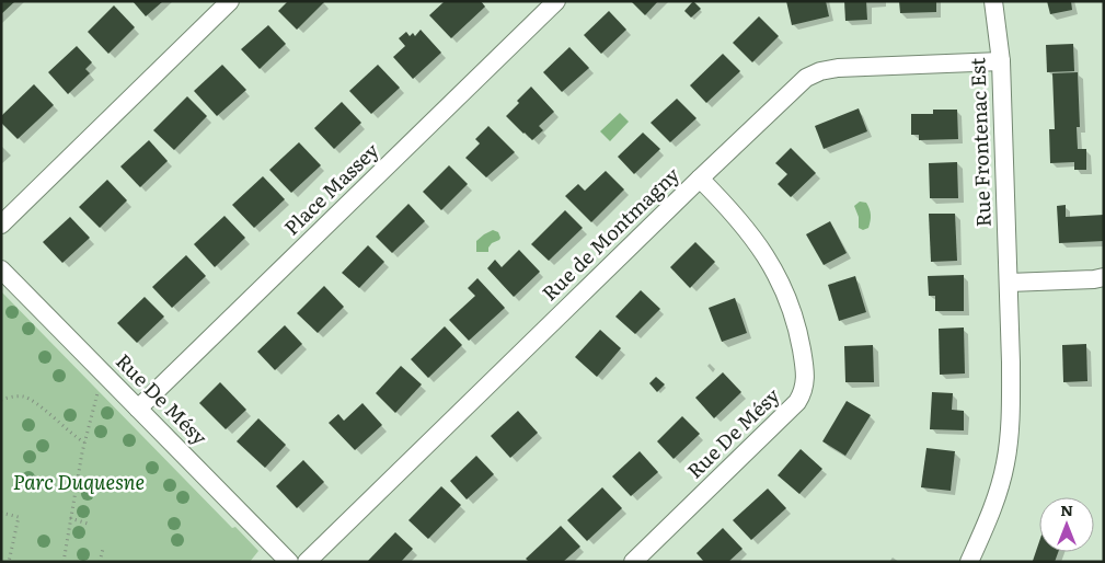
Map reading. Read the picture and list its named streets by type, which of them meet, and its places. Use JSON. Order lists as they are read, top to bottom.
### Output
{
  "streets": {
    "street": [
      "Rue Frontenac Est",
      "Place Massey",
      "Rue de Montmagny",
      "Rue De Mésy"
    ]
  },
  "crossings": [
    ["Rue Frontenac Est", "Rue de Montmagny"],
    ["Place Massey", "Rue De Mésy"],
    ["Rue de Montmagny", "Rue De Mésy"]
  ],
  "parks": ["Parc Duquesne"],
  "north": "top"
}
